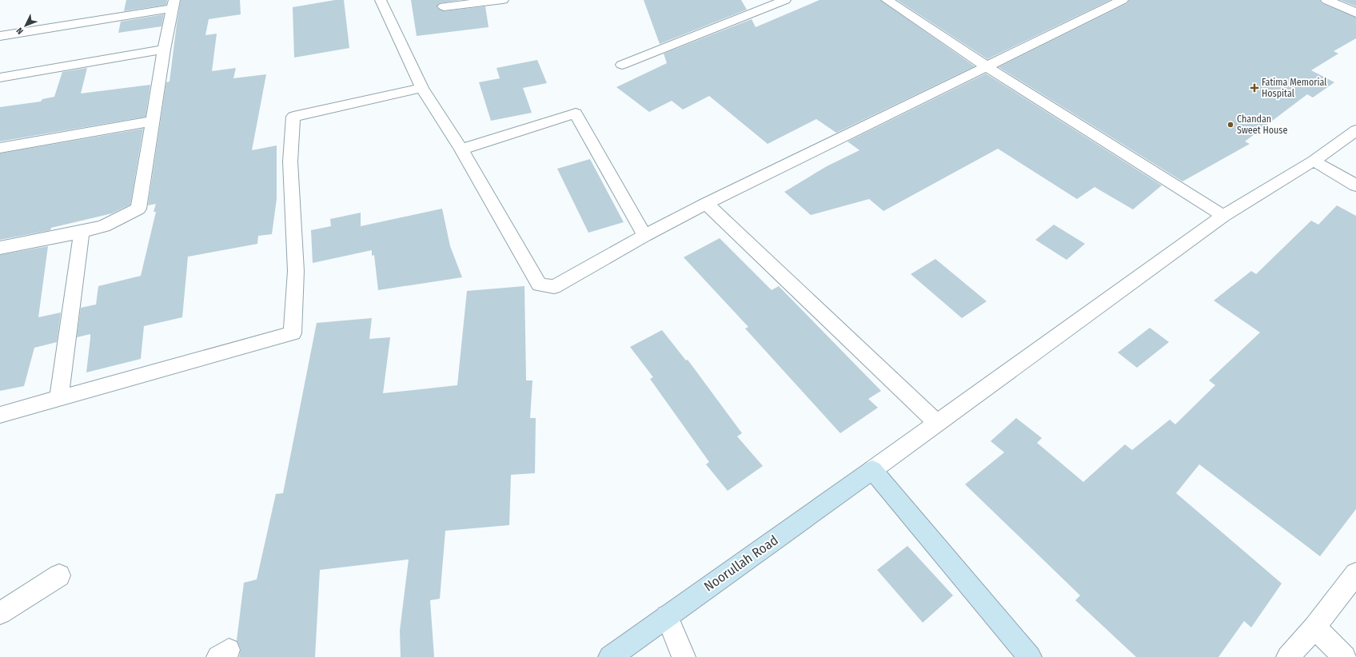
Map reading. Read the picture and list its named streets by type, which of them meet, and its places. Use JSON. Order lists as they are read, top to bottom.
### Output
{
  "streets": {
    "main road": ["Noorullah Road"]
  },
  "places": {
    "health": ["Fatima Memorial Hospital"],
    "other": ["Chandan Sweet House"]
  },
  "north": "bottom left"
}
